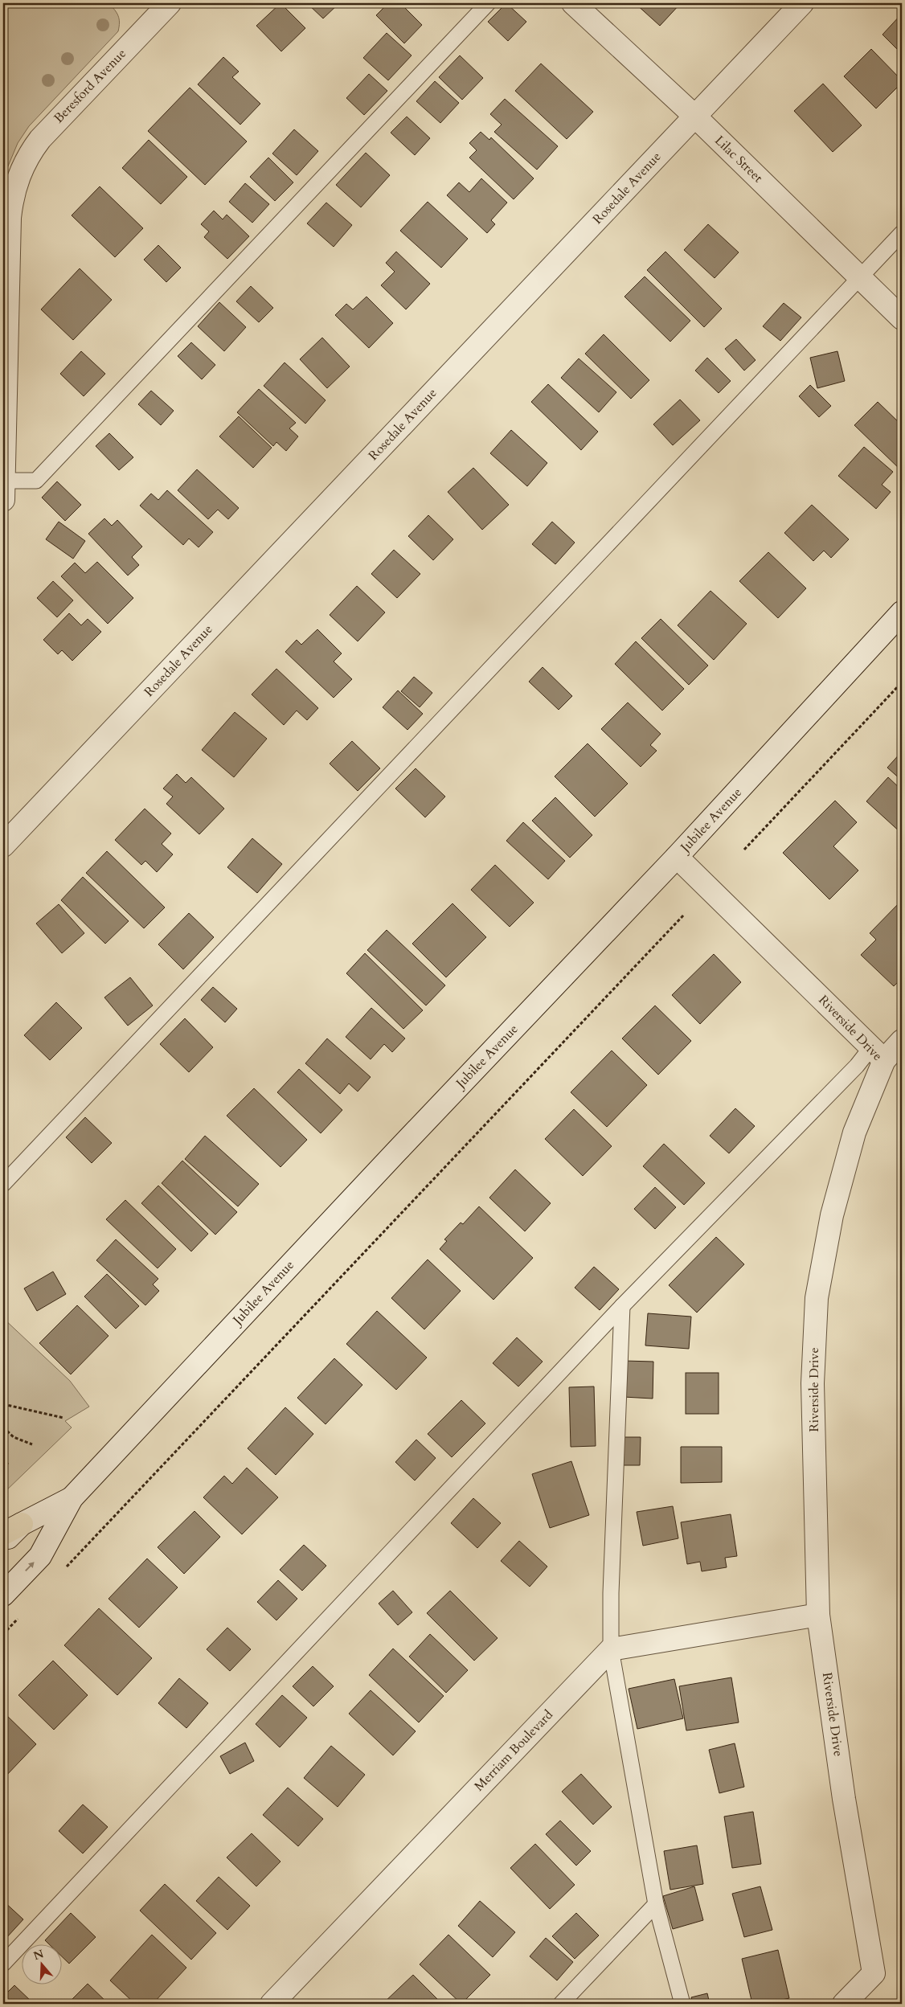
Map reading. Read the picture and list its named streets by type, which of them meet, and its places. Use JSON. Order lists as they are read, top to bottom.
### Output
{
  "streets": {
    "street": [
      "Beresford Avenue",
      "Lilac Street",
      "Rosedale Avenue",
      "Jubilee Avenue",
      "Riverside Drive",
      "Merriam Boulevard"
    ]
  },
  "crossings": [
    ["Lilac Street", "Rosedale Avenue"],
    ["Jubilee Avenue", "Riverside Drive"]
  ],
  "north": "top"
}
